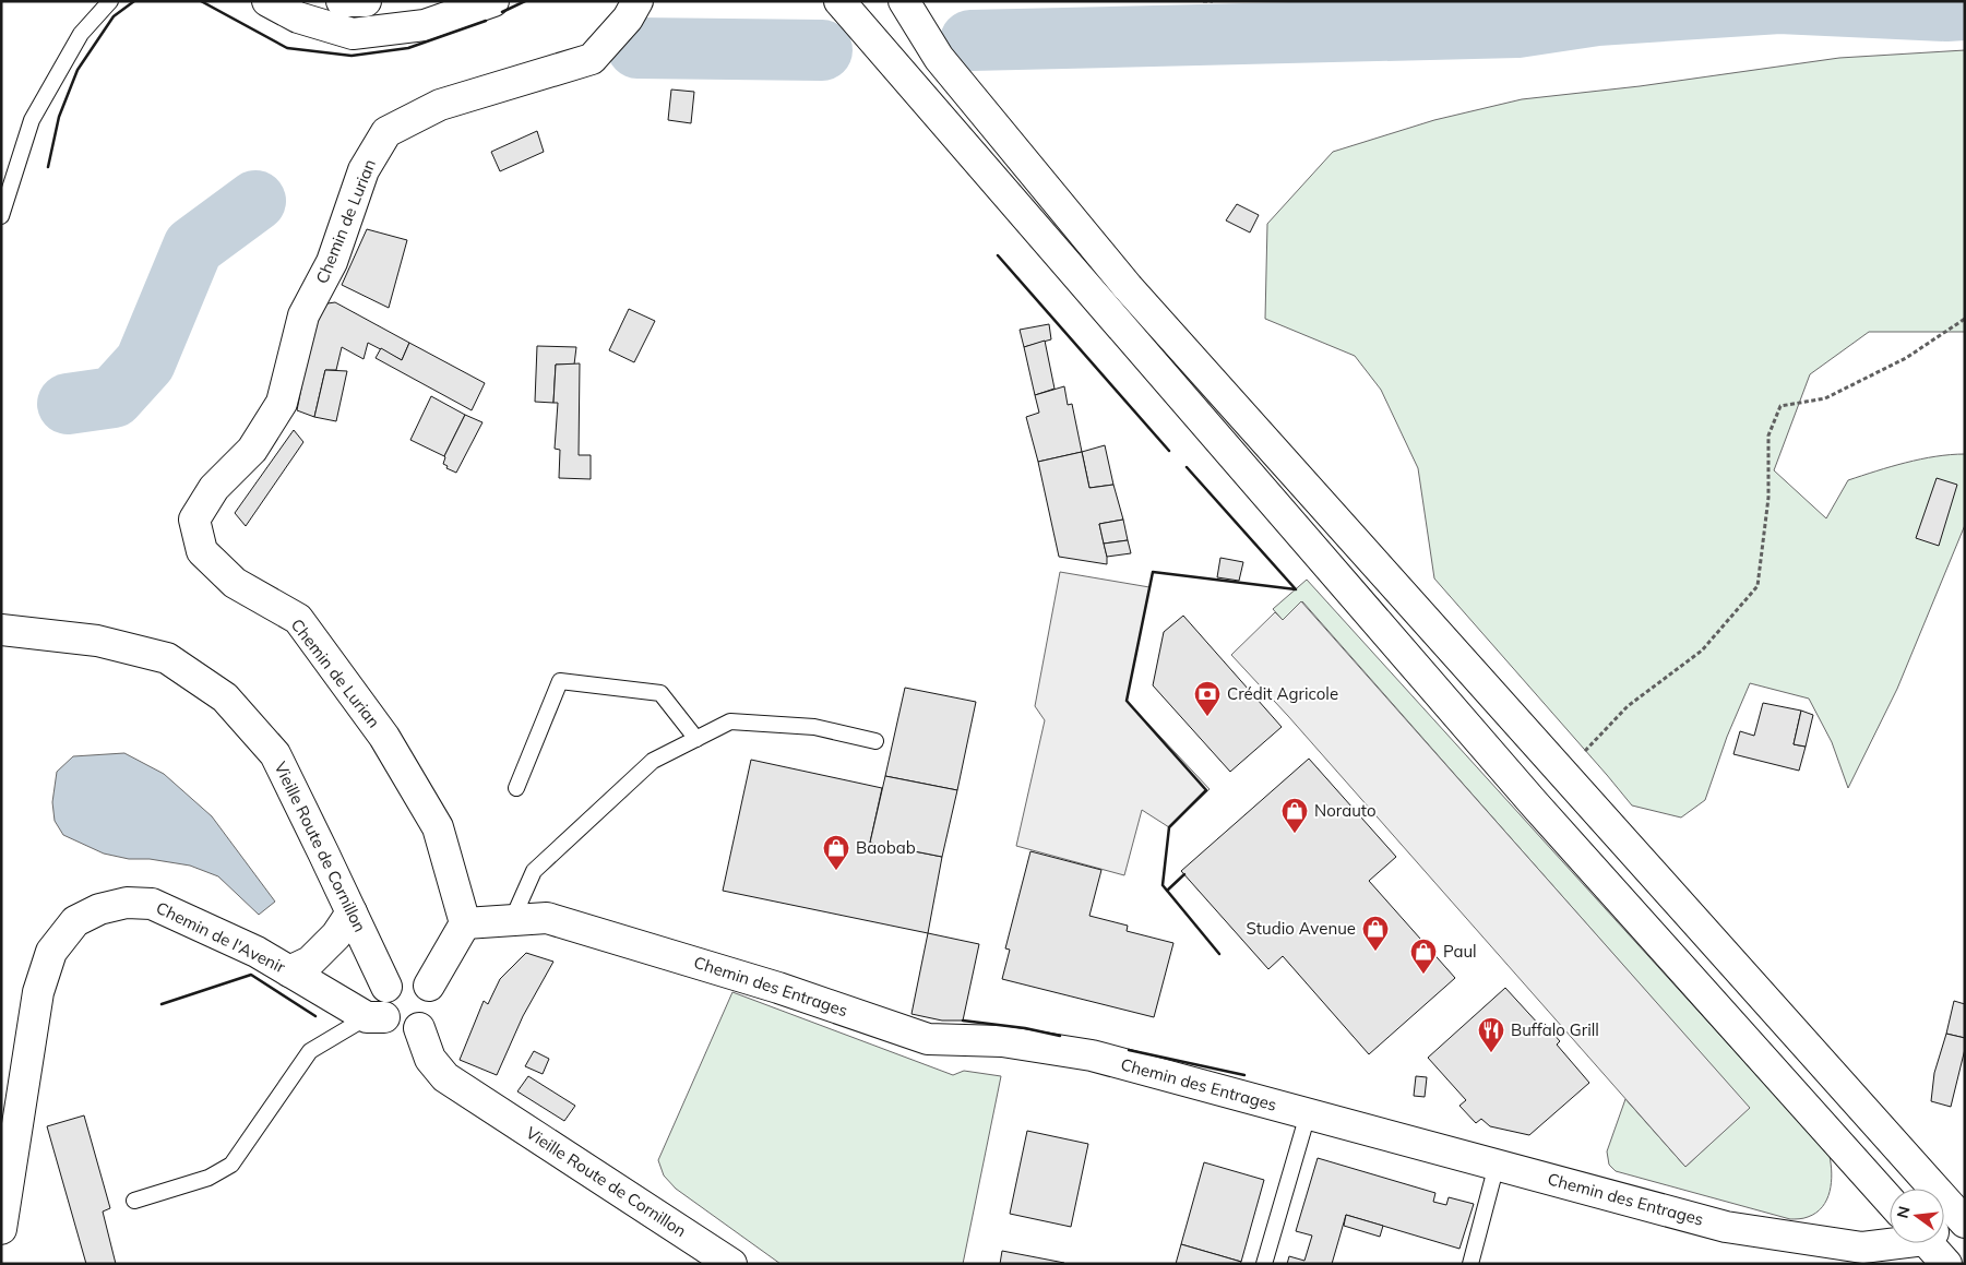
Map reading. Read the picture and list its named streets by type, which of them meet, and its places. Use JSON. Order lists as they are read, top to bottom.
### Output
{
  "streets": {
    "main road": [
      "Chemin de Lurian",
      "Vieille Route de Cornillon",
      "Chemin de l'Avenir",
      "Chemin des Entrages"
    ]
  },
  "crossings": [
    ["Chemin de Lurian", "Chemin des Entrages"],
    ["Vieille Route de Cornillon", "Chemin de l'Avenir"]
  ],
  "places": {
    "bank": ["Crédit Agricole"],
    "shop": [
      "Norauto",
      "Baobab",
      "Studio Avenue",
      "Paul"
    ],
    "restaurant": ["Buffalo Grill"]
  },
  "north": "left"
}
